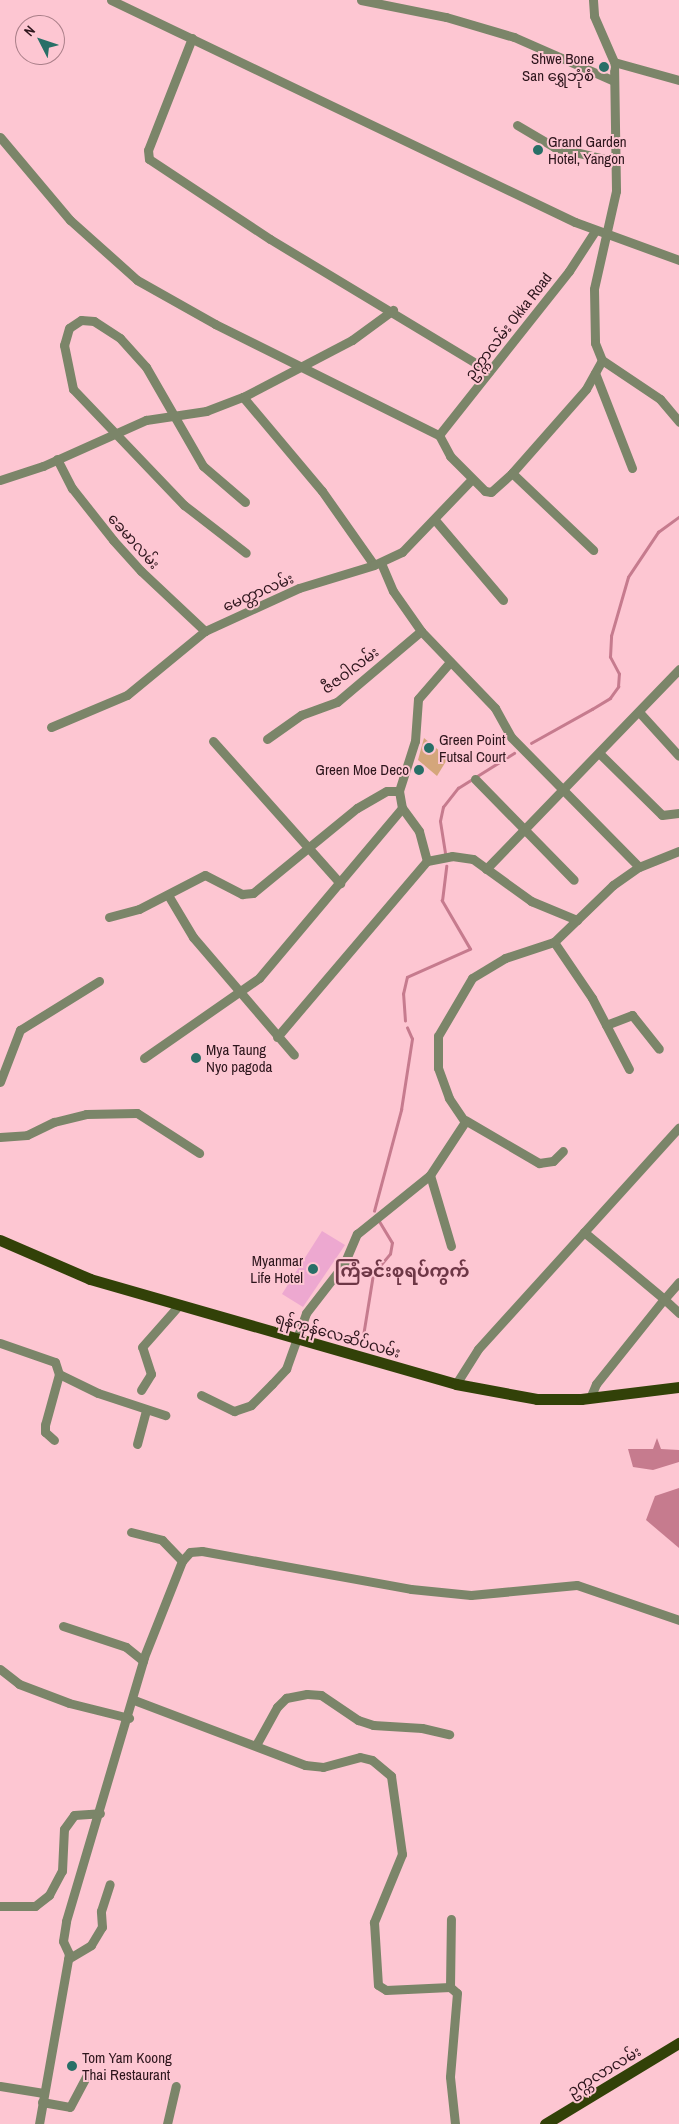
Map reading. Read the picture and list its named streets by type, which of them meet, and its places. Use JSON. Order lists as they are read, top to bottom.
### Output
{
  "streets": {
    "main road": ["ရန်ကုန်လေဆိပ်လမ်း", "ဥက္ကလာလမ်း"],
    "street": [
      "ဥက္ကာလမ်း Okka Road",
      "ခေမာလမ်း",
      "မေတ္တာလမ်း",
      "ဇီဇဝါလမ်း"
    ]
  },
  "crossings": [
    ["ခေမာလမ်း", "မေတ္တာလမ်း"]
  ],
  "districts": ["ကြံခင်းစုရပ်ကွက်"],
  "places": [
    "Shwe Bone San ရွှေဘုံစံ",
    "Grand Garden Hotel, Yangon",
    "Green Point Futsal Court",
    "Green Moe Deco",
    "Mya Taung Nyo pagoda",
    "Myanmar Life Hotel",
    "Tom Yam Koong Thai Restaurant"
  ],
  "north": "top left"
}
